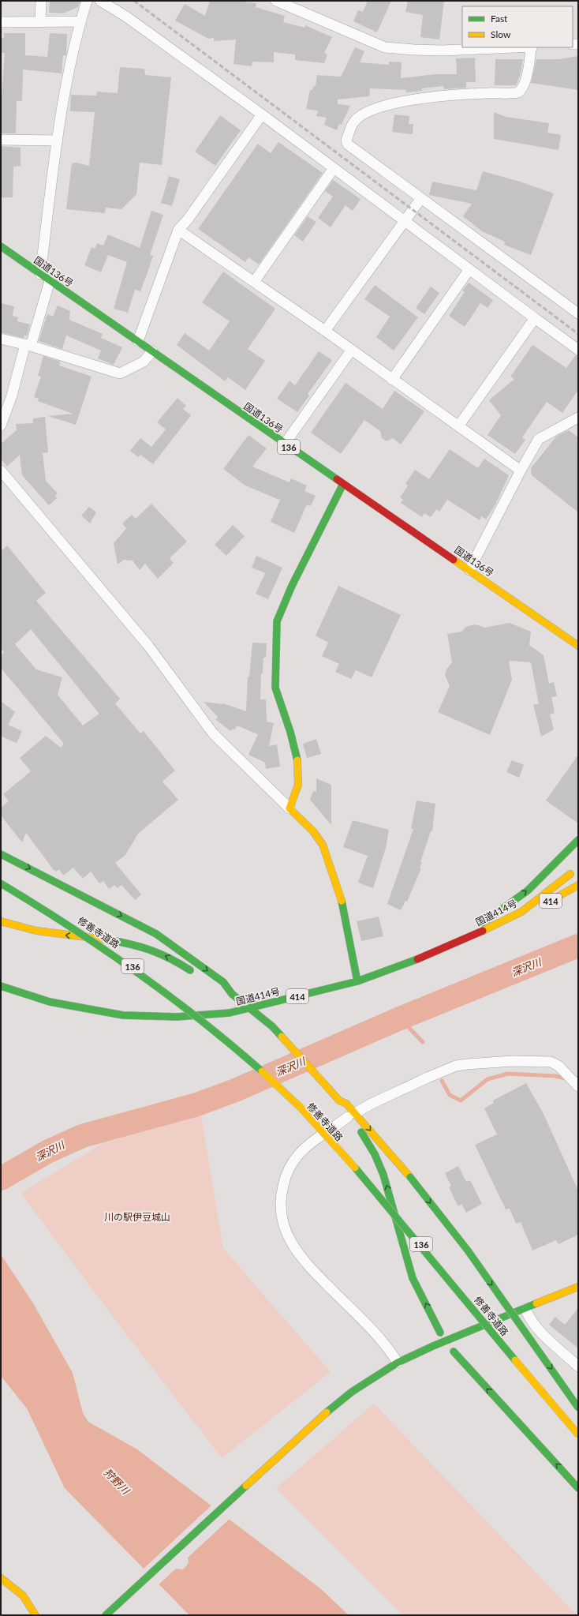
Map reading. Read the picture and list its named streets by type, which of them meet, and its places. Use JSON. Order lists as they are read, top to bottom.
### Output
{
  "streets": {
    "main road": [
      "国道136号",
      "136",
      "414",
      "国道414号",
      "修善寺道路"
    ]
  },
  "crossings": [
    ["414", "国道414号"]
  ],
  "water": ["深沢川", "狩野川"],
  "parks": ["川の駅伊豆城山"],
  "legend": ["Fast", "Slow"]
}
